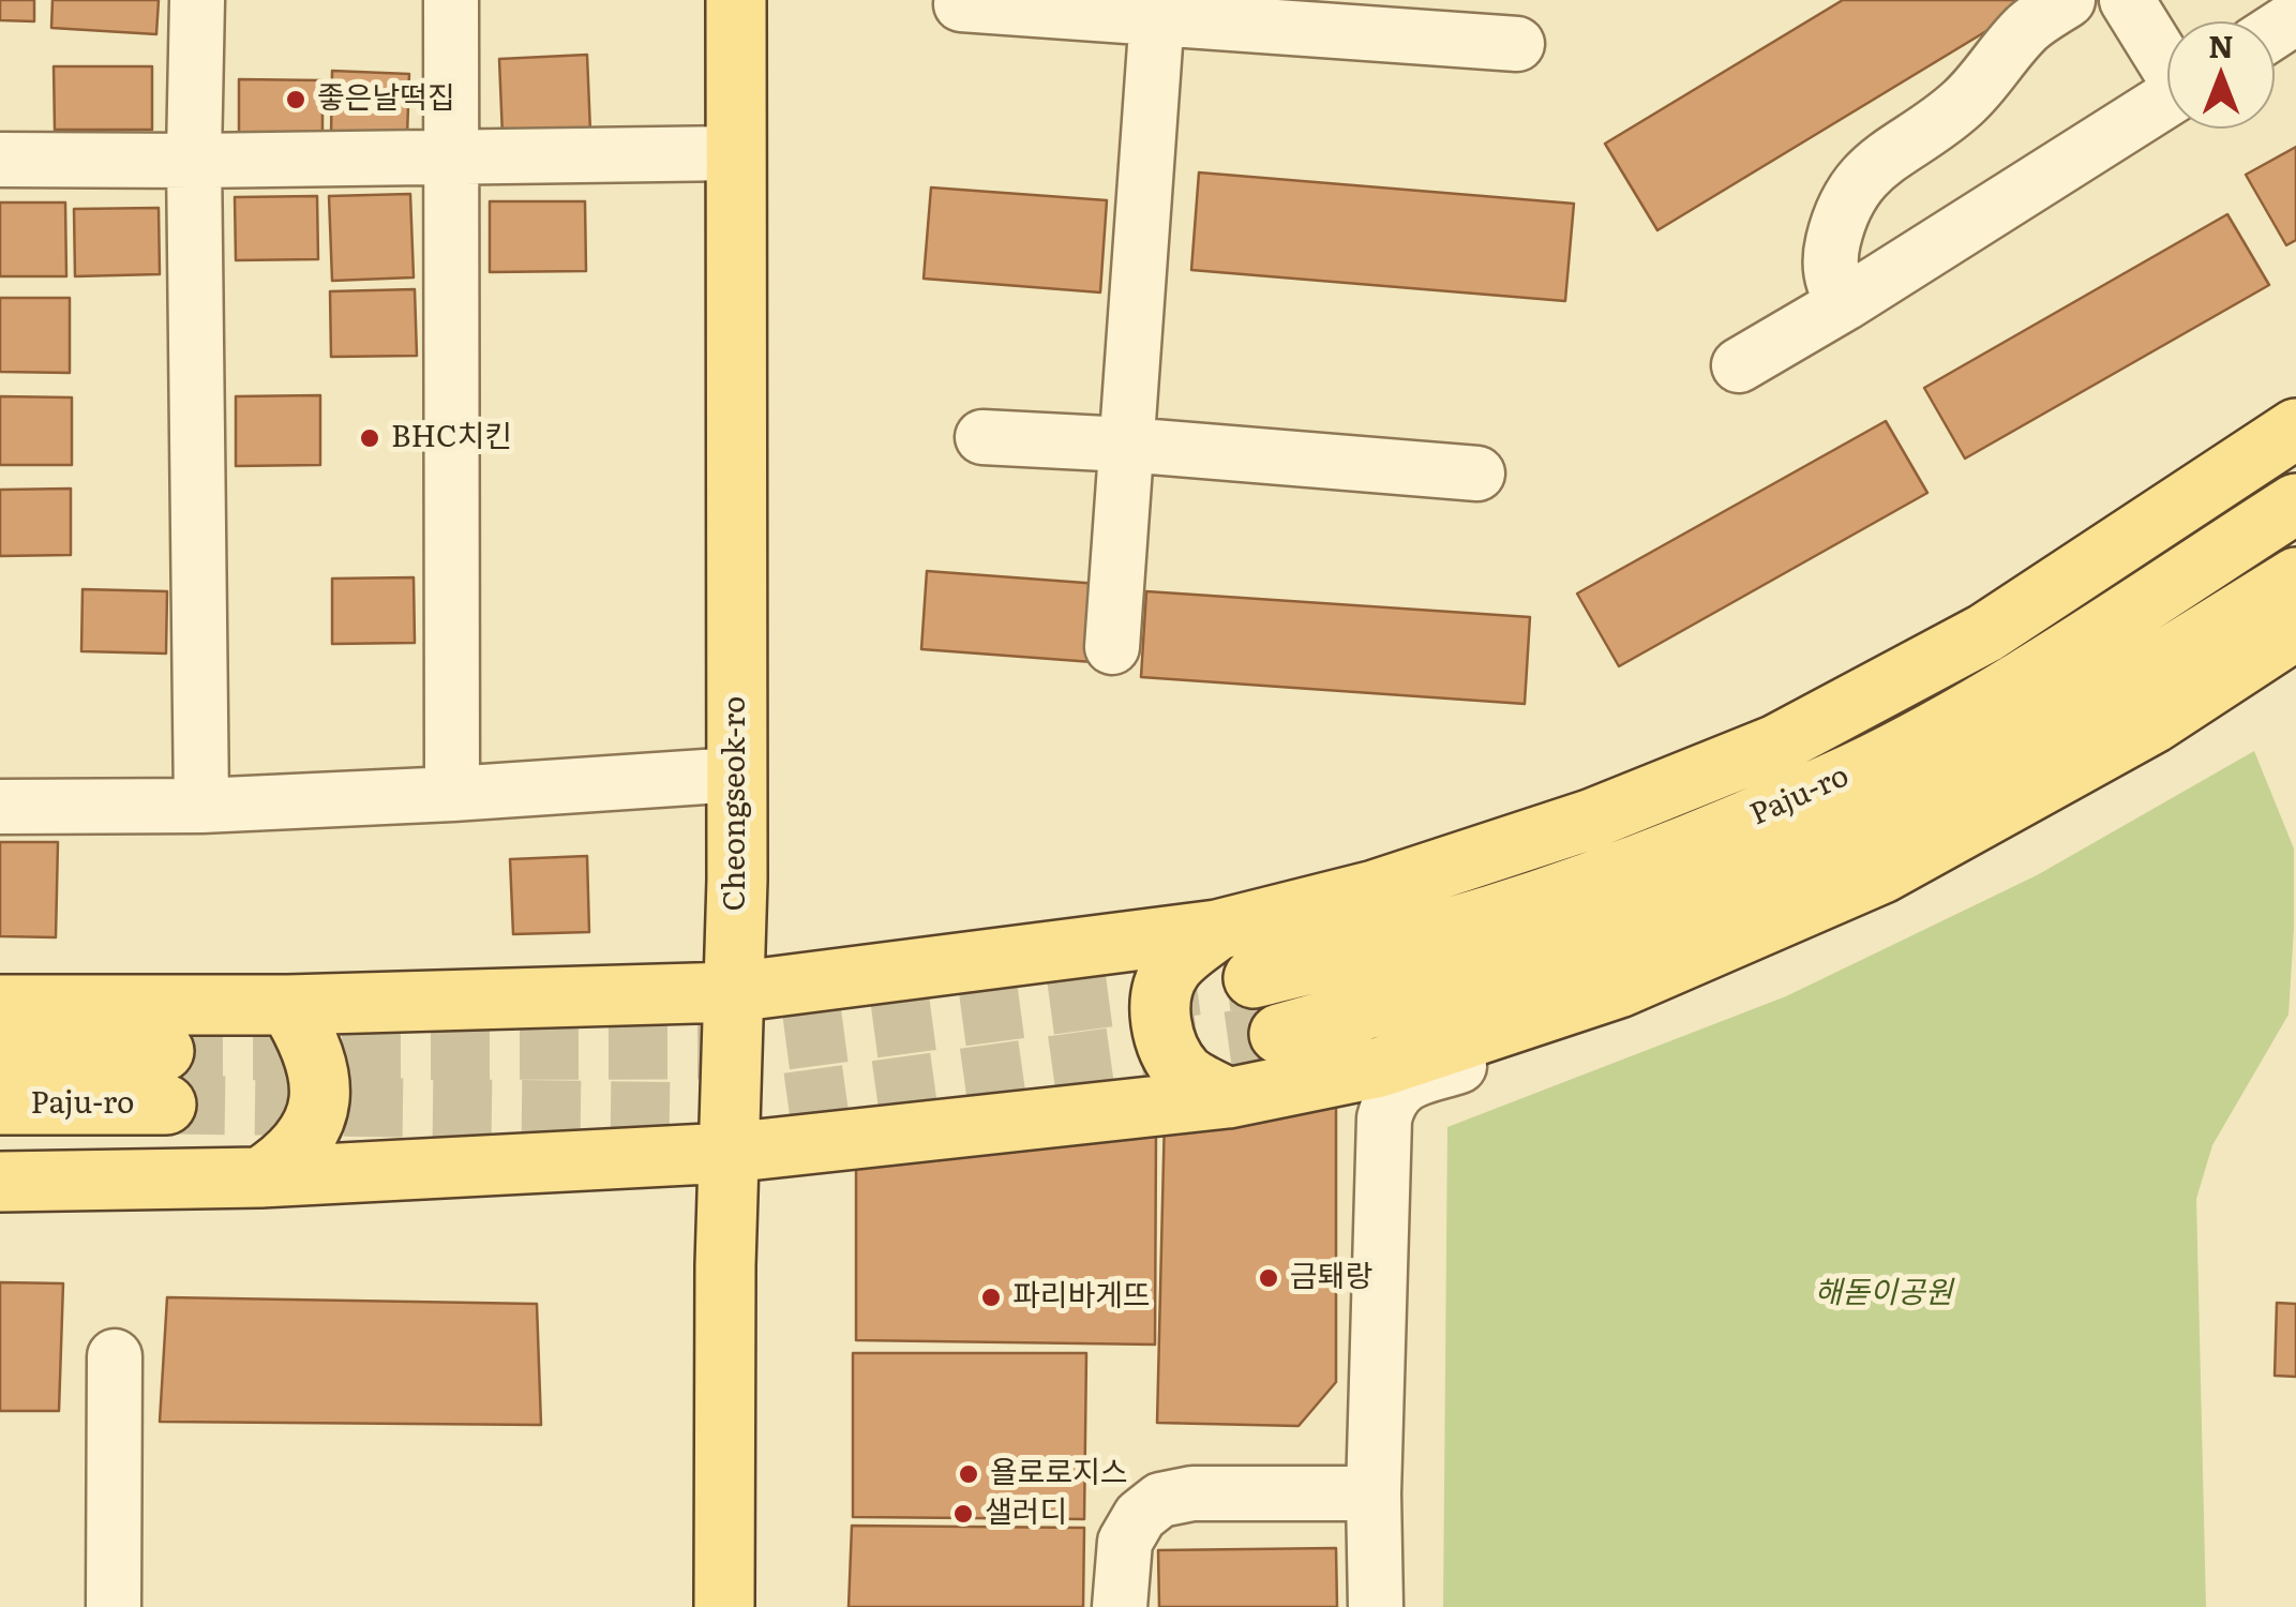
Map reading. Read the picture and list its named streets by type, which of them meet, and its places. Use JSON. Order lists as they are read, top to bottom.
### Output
{
  "streets": {
    "main road": ["Paju-ro", "Cheongseok-ro"]
  },
  "parks": ["해돋이공원"],
  "places": [
    "좋은날떡집",
    "BHC치킨",
    "금퇘랑",
    "파리바게뜨",
    "욜로로지스",
    "샐러디"
  ],
  "north": "top"
}
